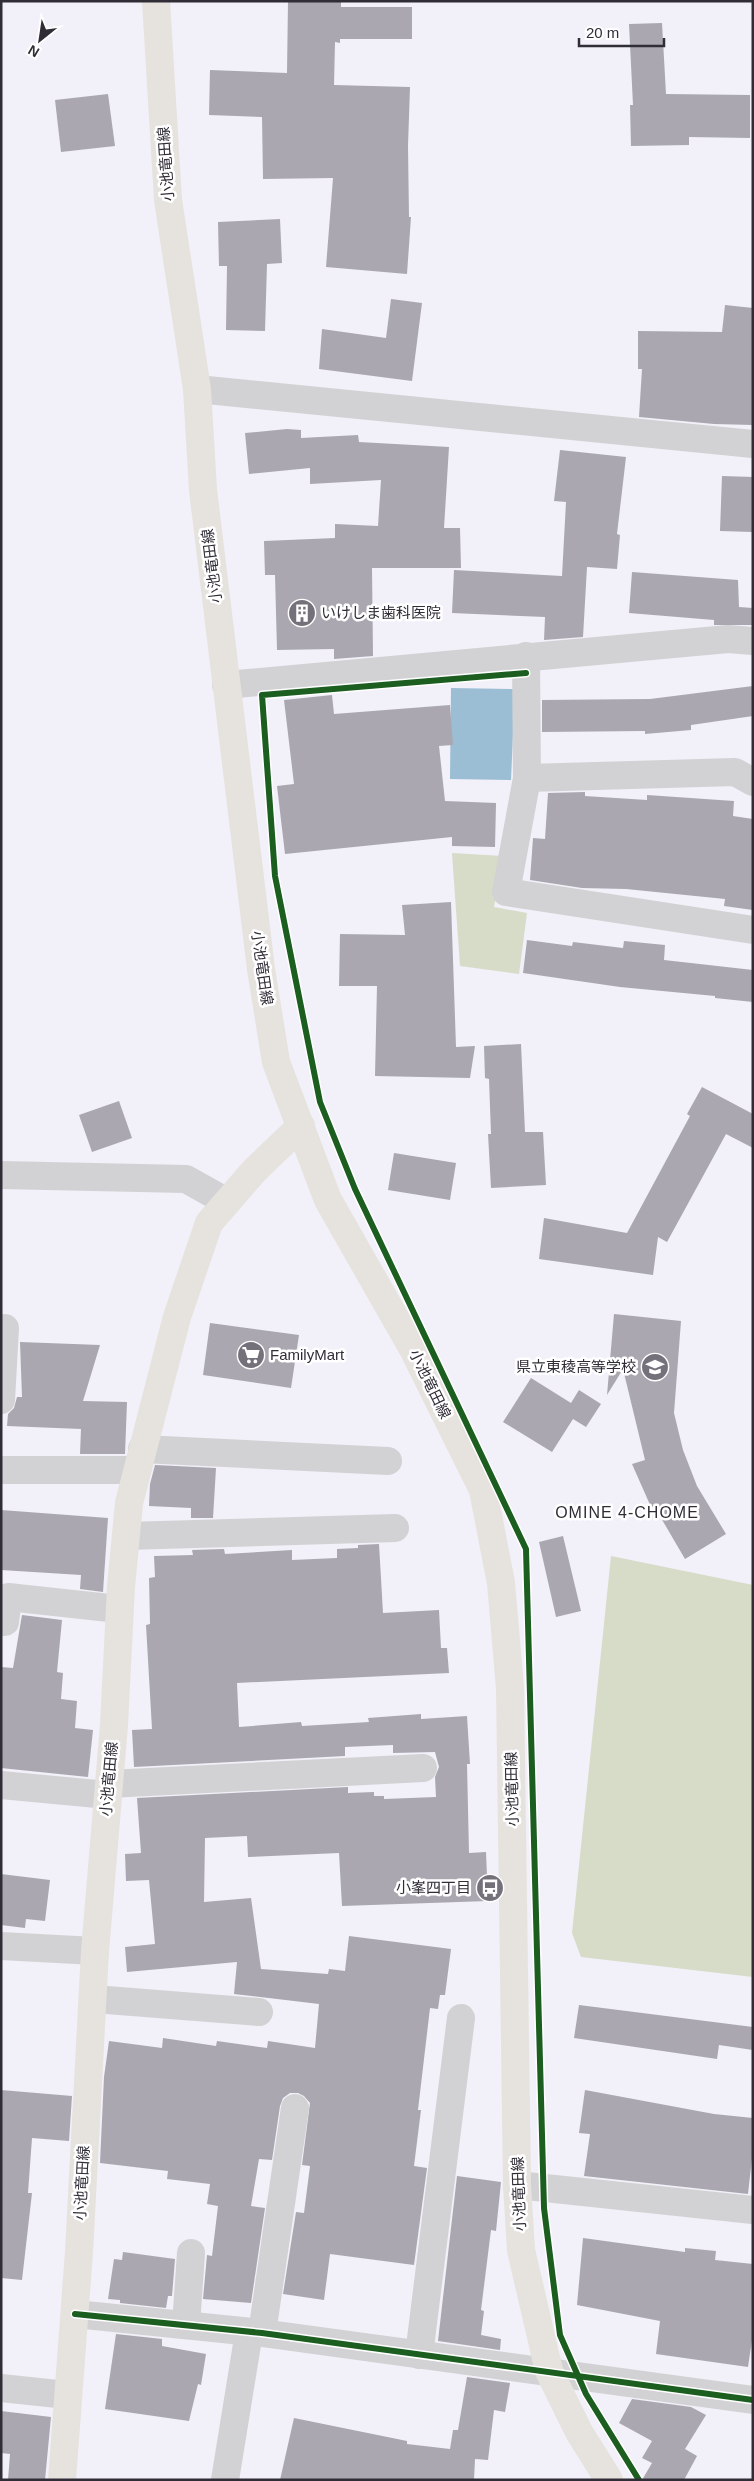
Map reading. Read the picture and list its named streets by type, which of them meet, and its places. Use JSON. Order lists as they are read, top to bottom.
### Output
{
  "streets": {
    "main road": ["小池竜田線"]
  },
  "districts": ["OMINE 4-CHOME"],
  "places": {
    "building": ["いけしま歯科医院"],
    "supermarket": ["FamilyMart"],
    "school or university": ["県立東稜高等学校"],
    "bus stop": ["小峯四丁目"]
  },
  "scale_bar": "20 m",
  "north": "bottom left"
}
